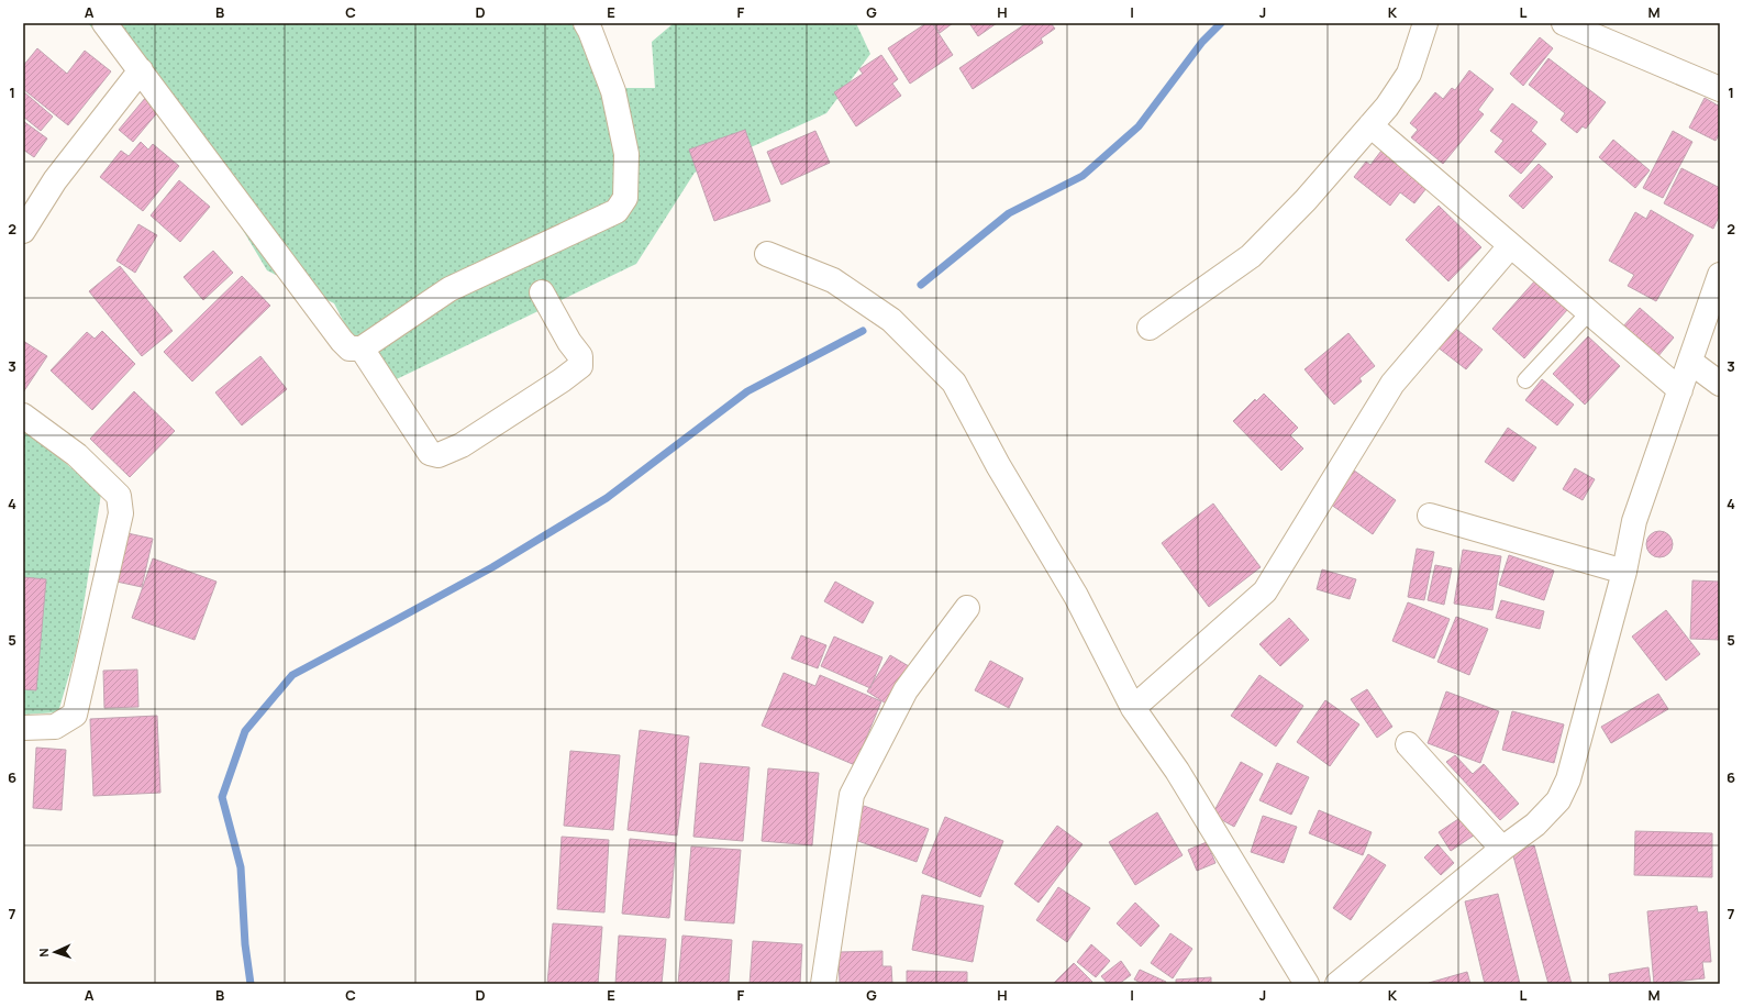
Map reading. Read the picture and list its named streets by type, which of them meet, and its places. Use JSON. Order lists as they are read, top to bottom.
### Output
{
  "north": "left",
  "grid": {
    "columns": [
      "A",
      "B",
      "C",
      "D",
      "E",
      "F",
      "G",
      "H",
      "I",
      "J",
      "K",
      "L",
      "M"
    ],
    "rows": [
      "1",
      "2",
      "3",
      "4",
      "5",
      "6",
      "7"
    ]
  }
}
